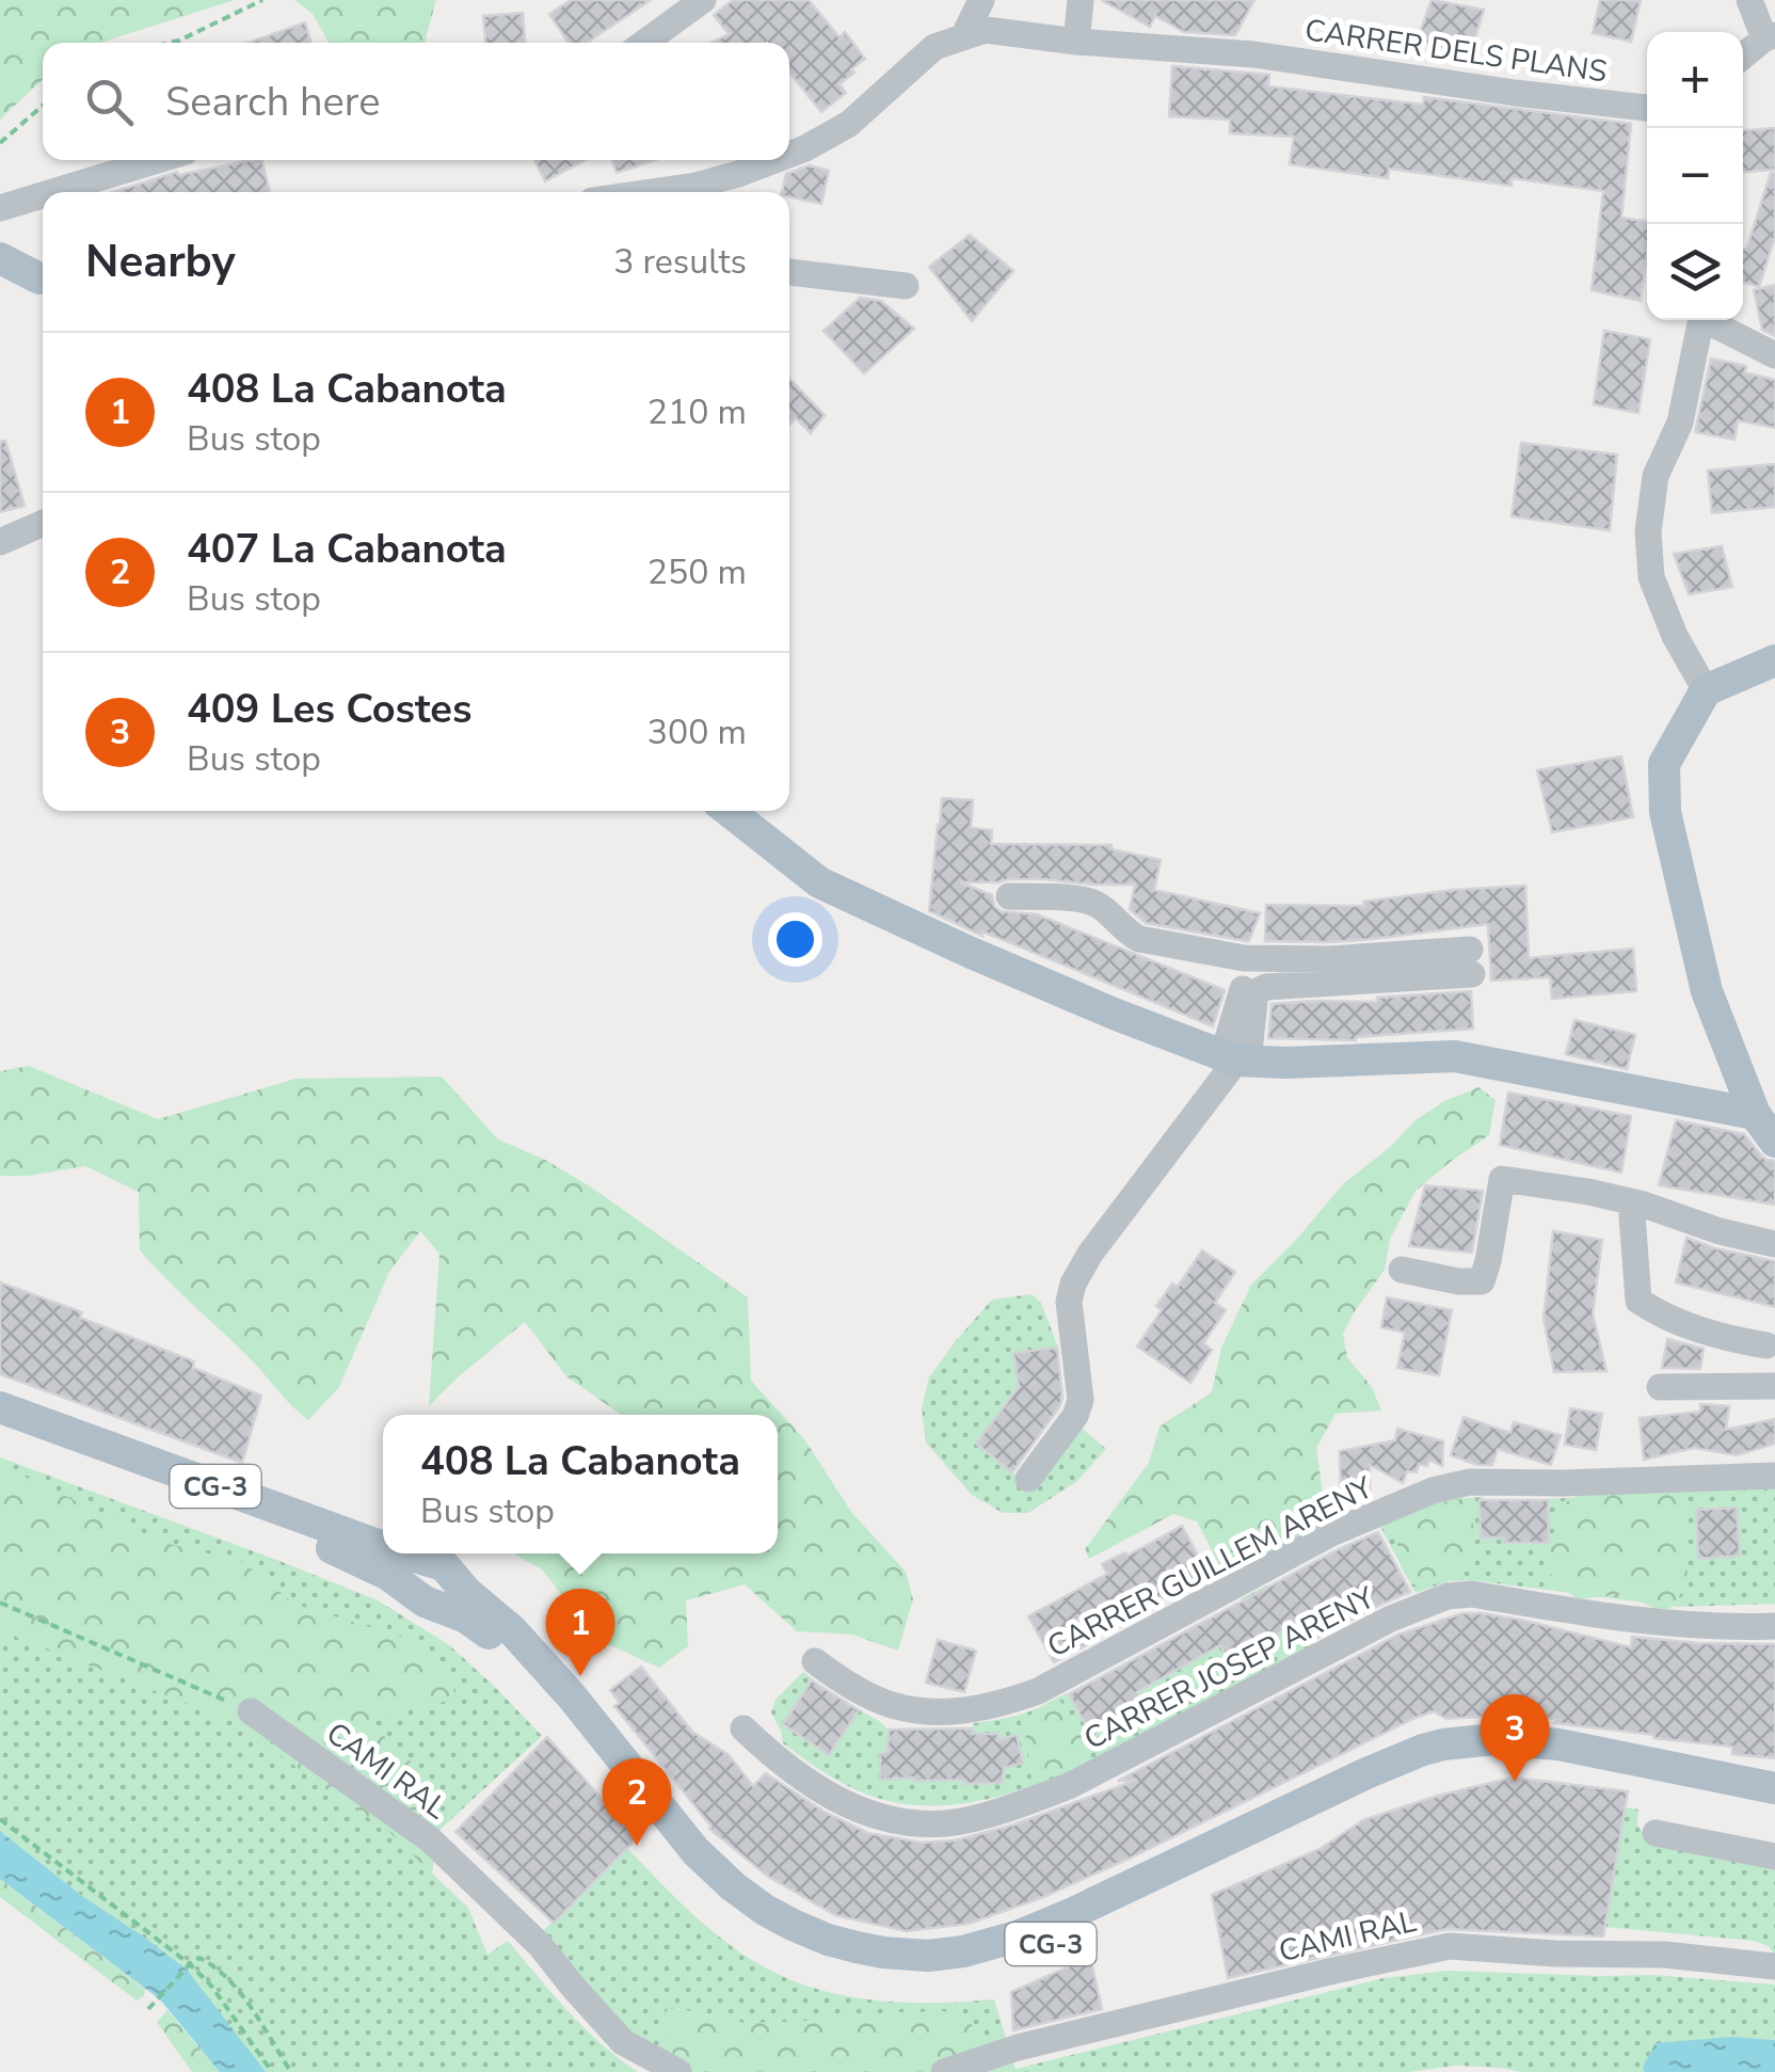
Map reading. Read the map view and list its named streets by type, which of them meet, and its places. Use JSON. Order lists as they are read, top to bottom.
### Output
{
  "streets": {
    "main road": ["CG-3"],
    "street": [
      "CARRER DELS PLANS",
      "CARRER GUILLEM ARENY",
      "CARRER JOSEP ARENY",
      "CAMI RAL"
    ]
  },
  "page": {
    "map_buttons": ["+", "−"],
    "search": "Search here",
    "heading": ["Nearby", "3 results"],
    "list": [
      {
        "mark": "1",
        "name": "408 La Cabanota",
        "note": "Bus stop",
        "value": "210 m"
      },
      {
        "mark": "2",
        "name": "407 La Cabanota",
        "note": "Bus stop",
        "value": "250 m"
      },
      {
        "mark": "3",
        "name": "409 Les Costes",
        "note": "Bus stop",
        "value": "300 m"
      }
    ],
    "popup": ["408 La Cabanota", "Bus stop"],
    "pins": ["1", "3", "2"]
  }
}
